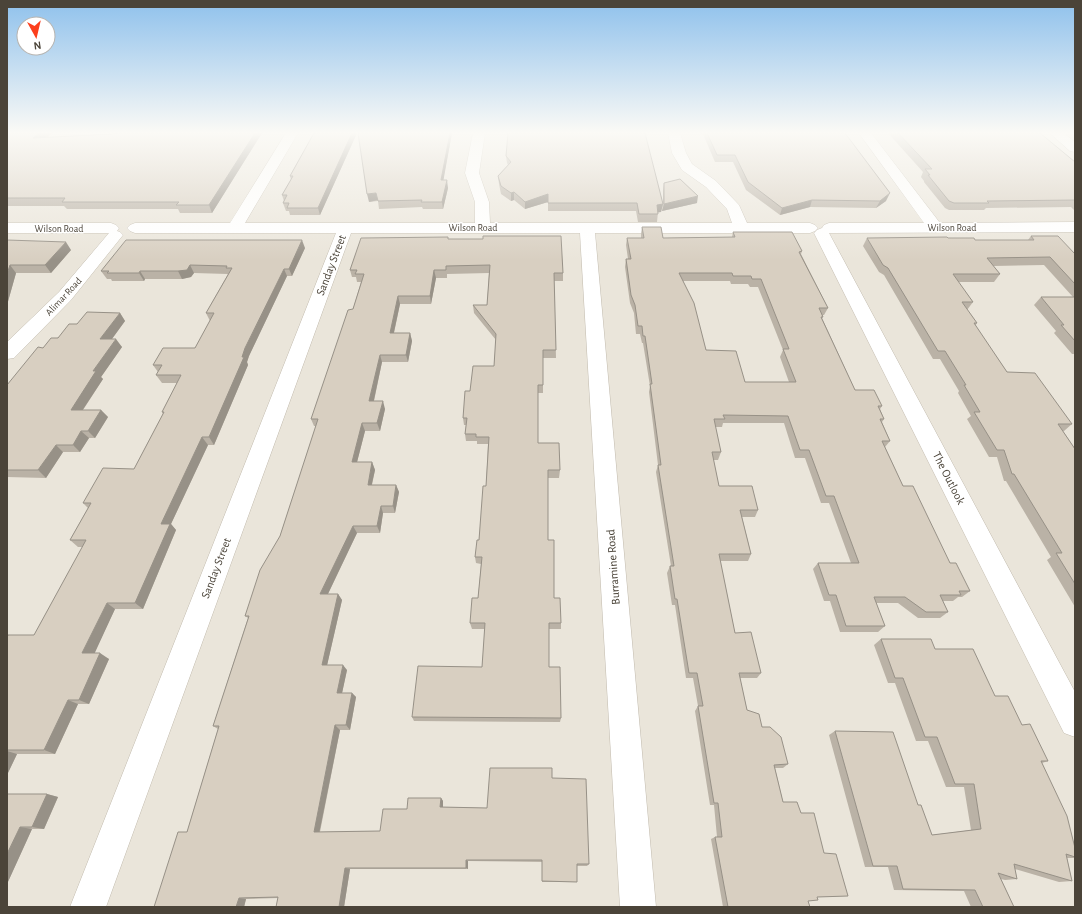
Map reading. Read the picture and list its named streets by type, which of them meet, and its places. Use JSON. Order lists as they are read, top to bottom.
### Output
{
  "streets": {
    "street": [
      "Wilson Road",
      "Sanday Street",
      "Alimar Road",
      "The Outlook",
      "Burramine Road"
    ]
  },
  "crossings": [
    ["Wilson Road", "Sanday Street"],
    ["Wilson Road", "Alimar Road"],
    ["Wilson Road", "The Outlook"],
    ["Wilson Road", "Burramine Road"]
  ],
  "north": "bottom"
}
